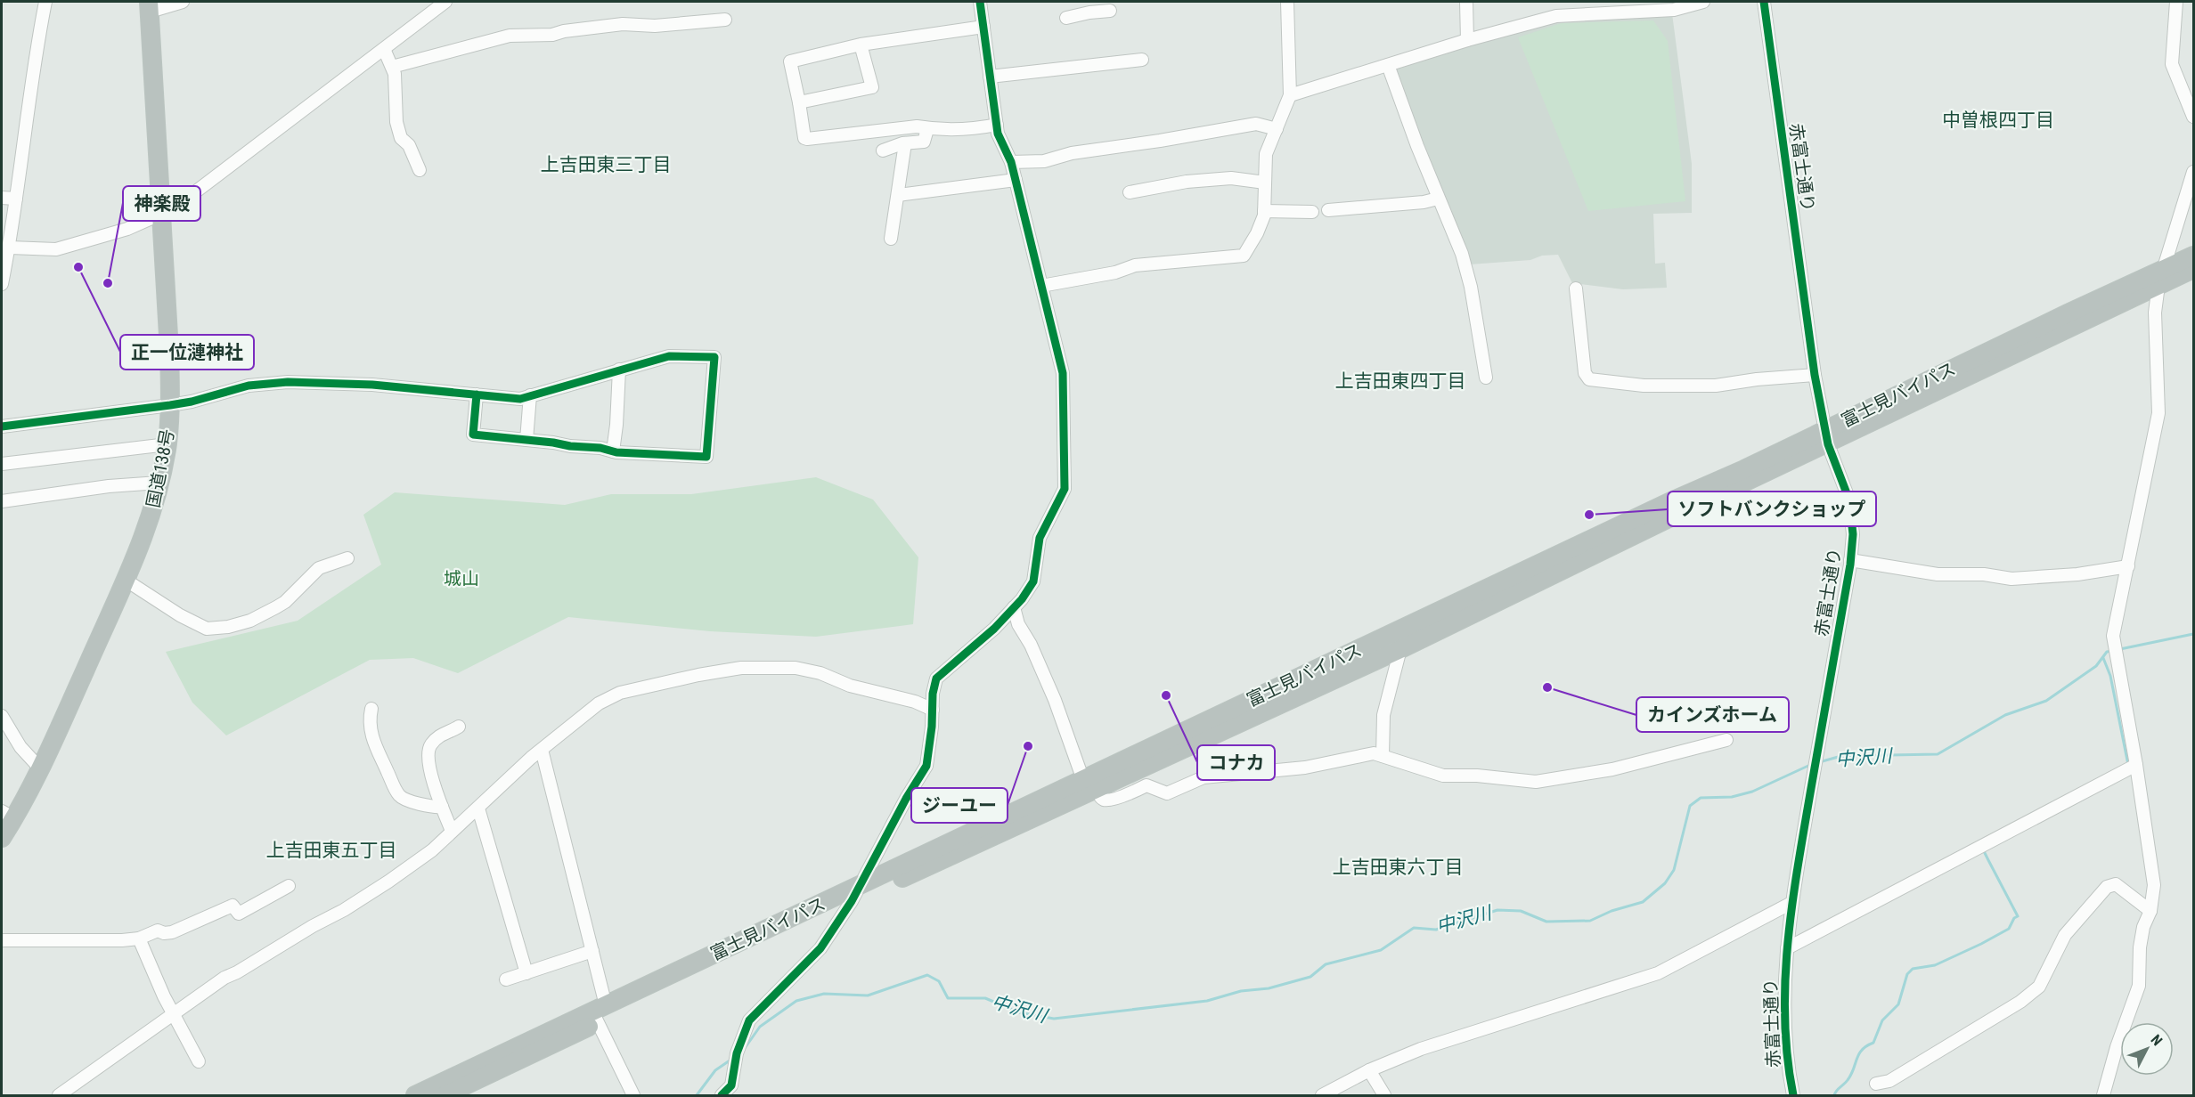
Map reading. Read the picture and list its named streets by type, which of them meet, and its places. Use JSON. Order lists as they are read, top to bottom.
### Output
{
  "streets": {
    "highway": ["富士見バイパス", "国道138号"],
    "street": ["赤富士通り"]
  },
  "crossings": [
    ["赤富士通り", "富士見バイパス"]
  ],
  "districts": [
    "中曽根四丁目",
    "上吉田東三丁目",
    "上吉田東四丁目",
    "上吉田東五丁目",
    "上吉田東六丁目"
  ],
  "water": ["中沢川"],
  "parks": ["城山"],
  "places": [
    "正一位漣神社",
    "神楽殿",
    "ソフトバンクショップ",
    "カインズホーム",
    "コナカ",
    "ジーユー"
  ],
  "north": "top right"
}
